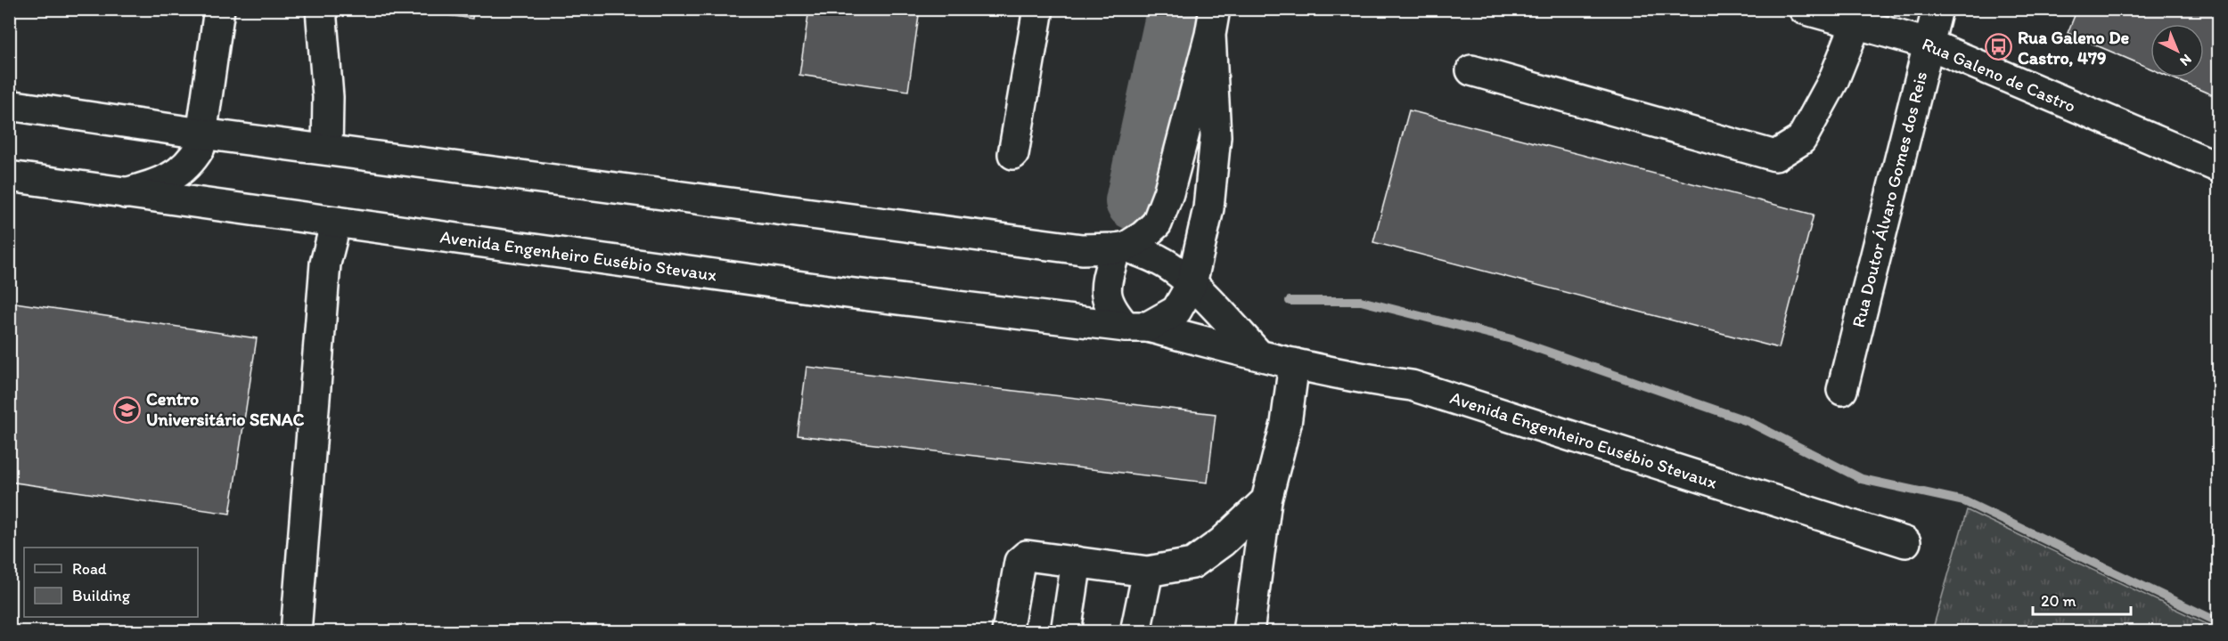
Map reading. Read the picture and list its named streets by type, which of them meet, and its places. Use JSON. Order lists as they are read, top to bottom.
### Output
{
  "streets": {
    "main road": ["Rua Galeno de Castro", "Rua Doutor Álvaro Gomes dos Reis", "Avenida Engenheiro Eusébio Stevaux"]
  },
  "crossings": [
    ["Rua Galeno de Castro", "Rua Doutor Álvaro Gomes dos Reis"]
  ],
  "places": {
    "bus stop": ["Rua Galeno De Castro, 479"],
    "school or university": ["Centro Universitário SENAC"]
  },
  "legend": ["Road", "Building"],
  "scale_bar": "20 m",
  "north": "bottom right"
}
